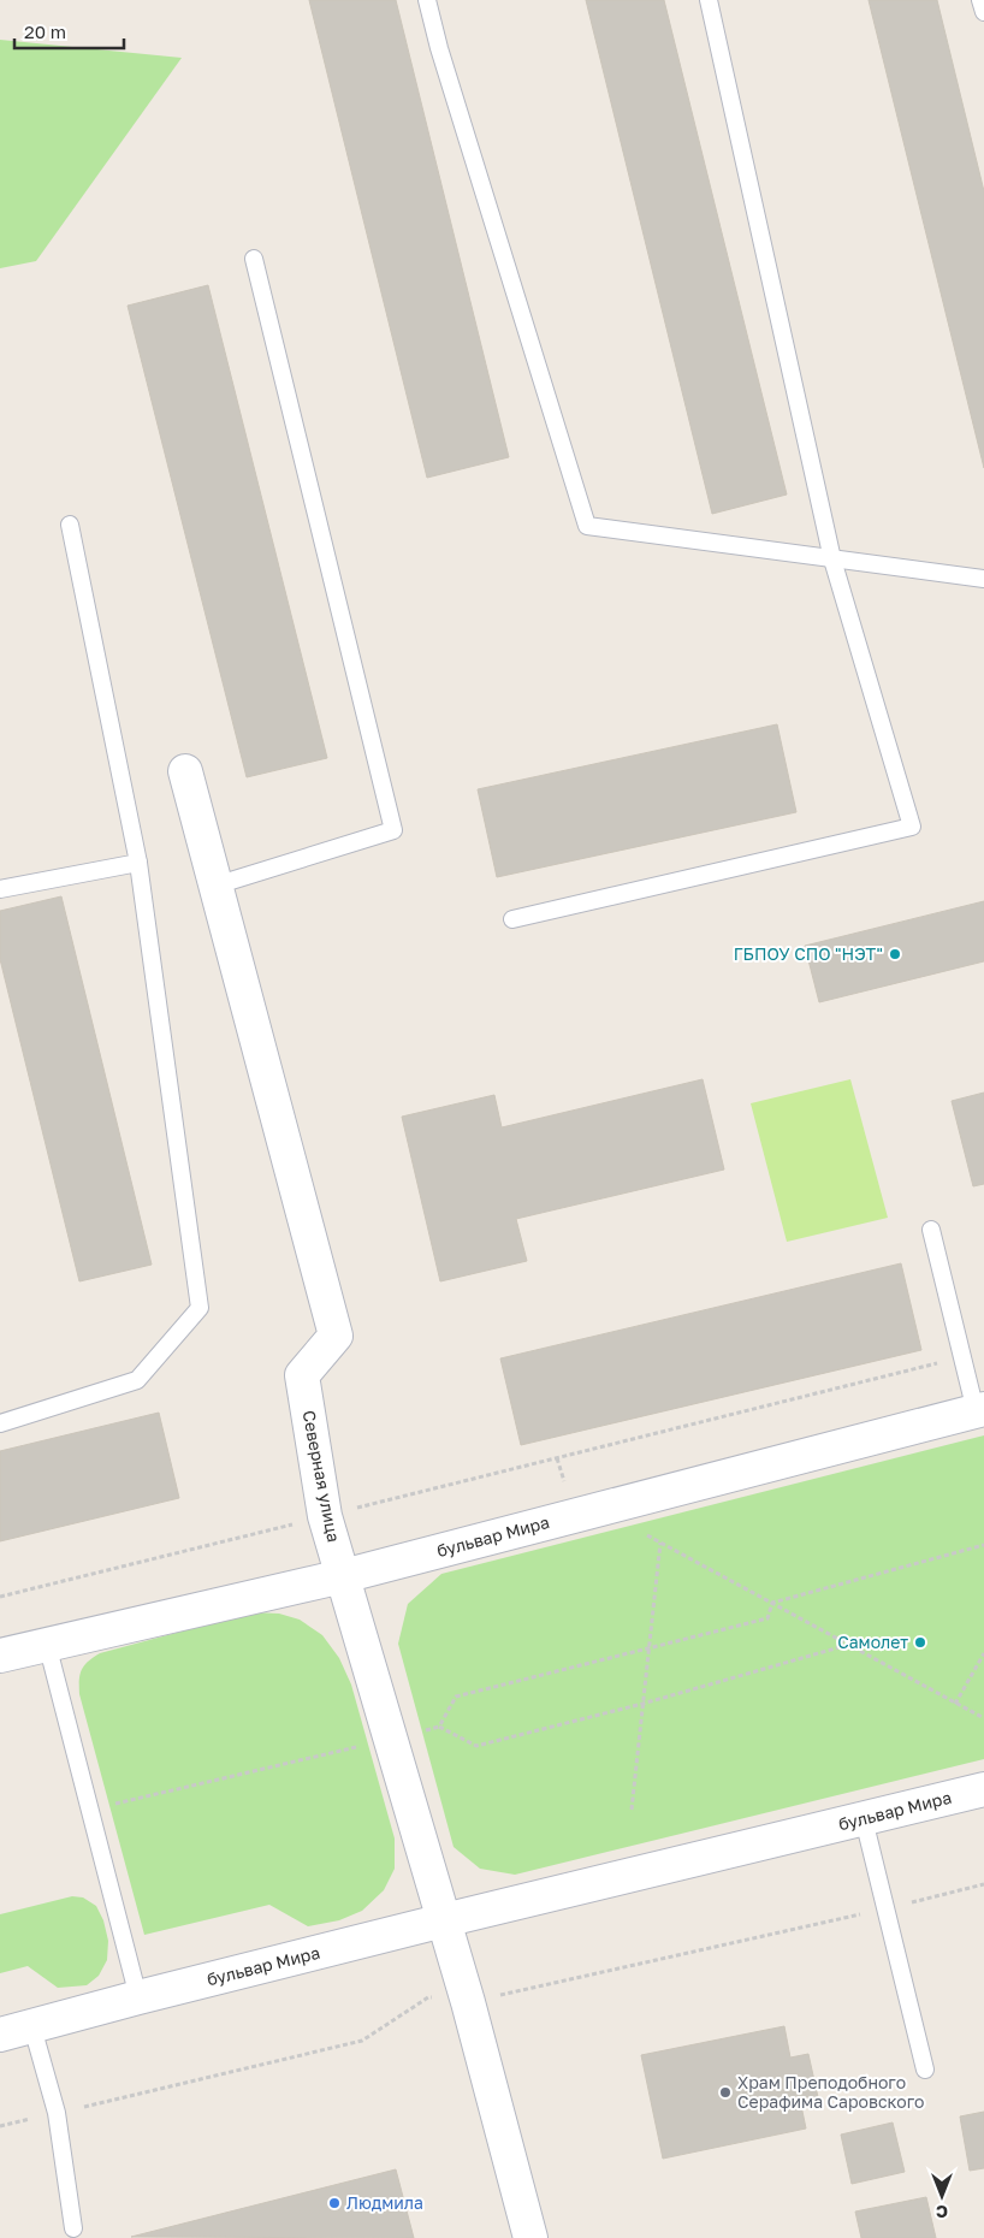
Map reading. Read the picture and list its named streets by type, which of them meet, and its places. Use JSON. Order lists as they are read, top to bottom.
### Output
{
  "streets": {
    "street": ["Северная улица", "бульвар Мира"]
  },
  "crossings": [
    ["Северная улица", "бульвар Мира"]
  ],
  "places": [
    "ГБПОУ СПО \"НЭТ\"",
    "Самолет",
    "Храм Преподобного Серафима Саровского",
    "Людмила"
  ],
  "scale_bar": "20 m",
  "north": "bottom"
}
